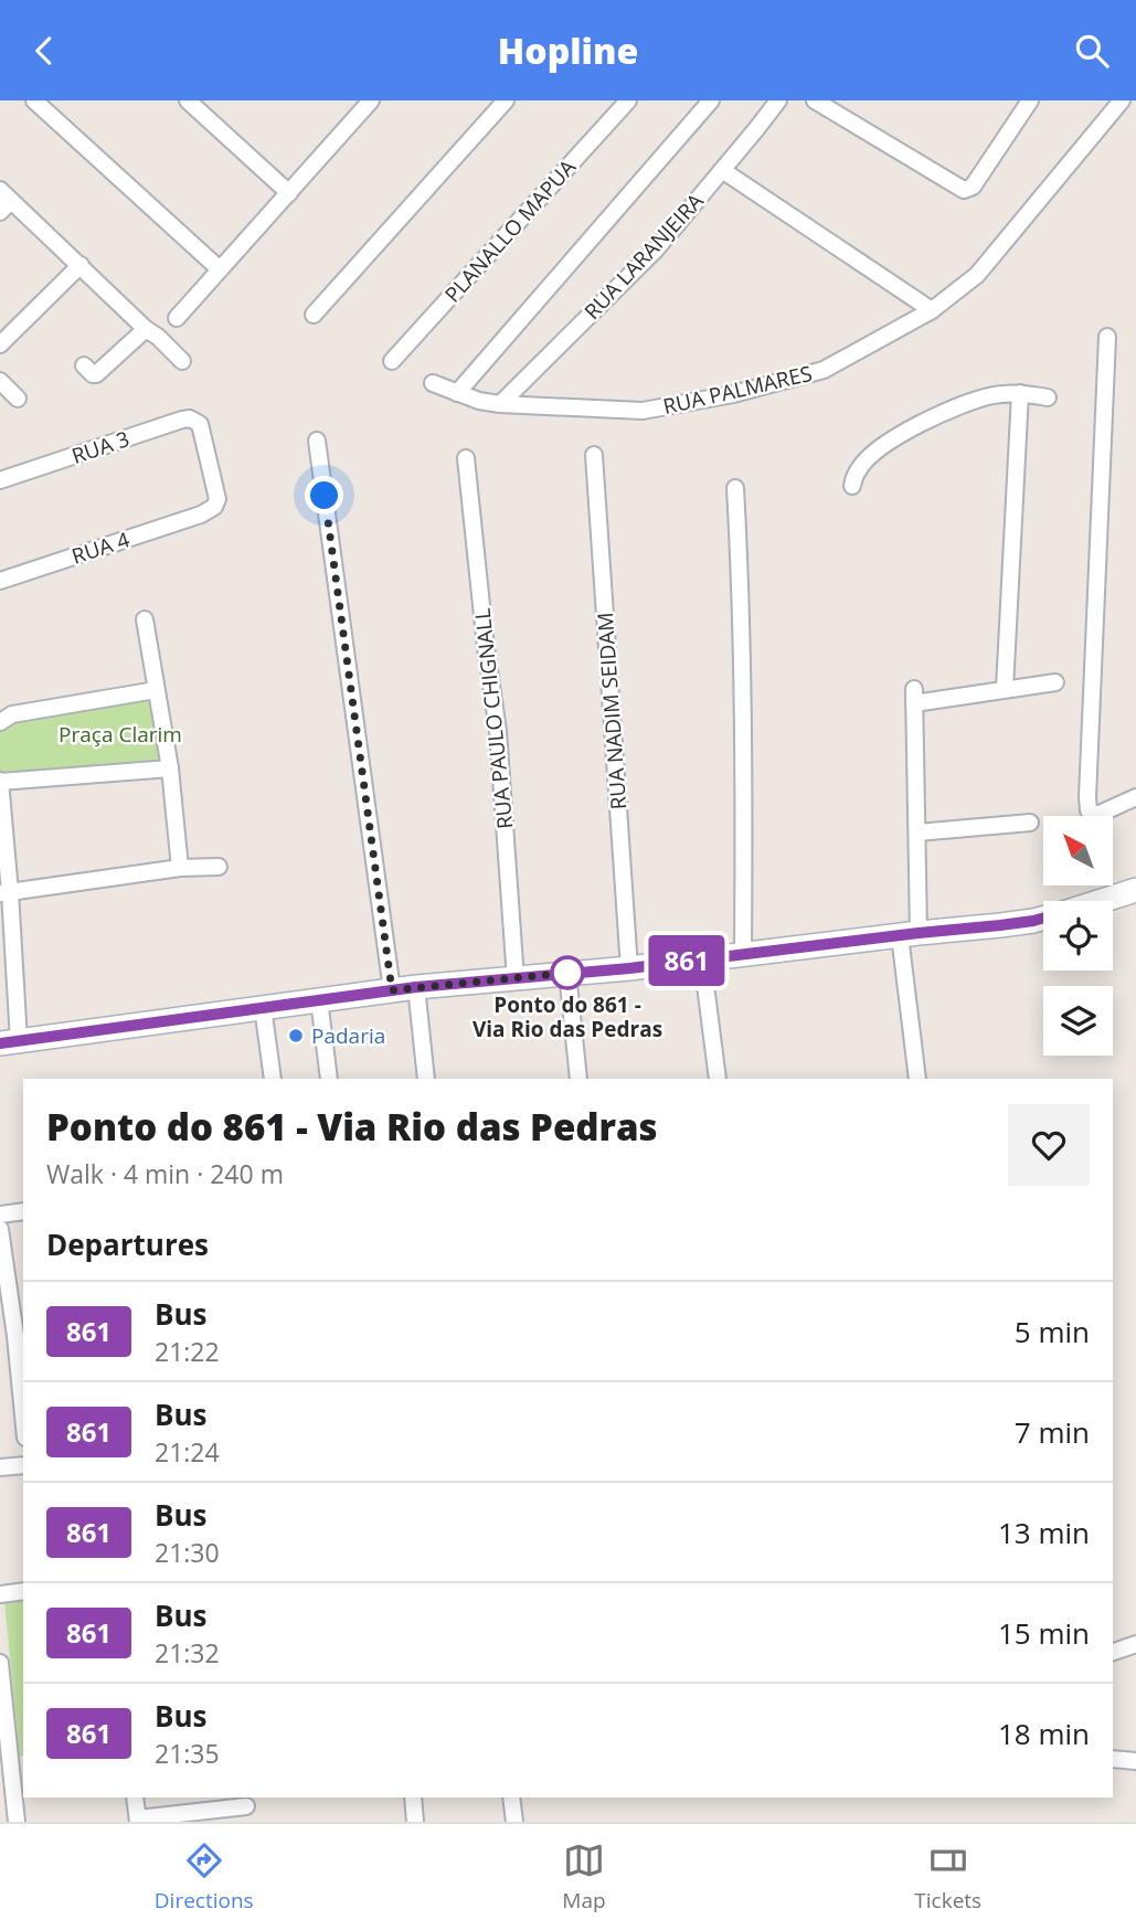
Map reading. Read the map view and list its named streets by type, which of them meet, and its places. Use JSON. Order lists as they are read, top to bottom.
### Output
{
  "streets": {
    "street": [
      "PLANALLO MAPUA",
      "RUA LARANJEIRA",
      "RUA PALMARES",
      "RUA 3",
      "RUA 4",
      "RUA NADIM SEIDAM",
      "RUA PAULO CHIGNALL"
    ]
  },
  "crossings": [
    ["RUA LARANJEIRA", "RUA PALMARES"],
    ["RUA 3", "RUA 4"]
  ],
  "parks": ["Praça Clarim"],
  "places": ["Ponto do 861 - Via Rio das Pedras", "Padaria"],
  "lines": ["bus line 861"],
  "north": "top left",
  "page": {
    "header": "Hopline",
    "on_map": "861",
    "heading": [
      ["Ponto do 861 - Via Rio das Pedras", "Walk · 4 min · 240 m"],
      "Departures"
    ],
    "list": [
      {
        "mark": "861",
        "name": "Bus",
        "note": "21:22",
        "value": "5 min"
      },
      {
        "mark": "861",
        "name": "Bus",
        "note": "21:24",
        "value": "7 min"
      },
      {
        "mark": "861",
        "name": "Bus",
        "note": "21:30",
        "value": "13 min"
      },
      {
        "mark": "861",
        "name": "Bus",
        "note": "21:32",
        "value": "15 min"
      },
      {
        "mark": "861",
        "name": "Bus",
        "note": "21:35",
        "value": "18 min"
      }
    ],
    "tabs": ["Directions", "Map", "Tickets"]
  }
}
